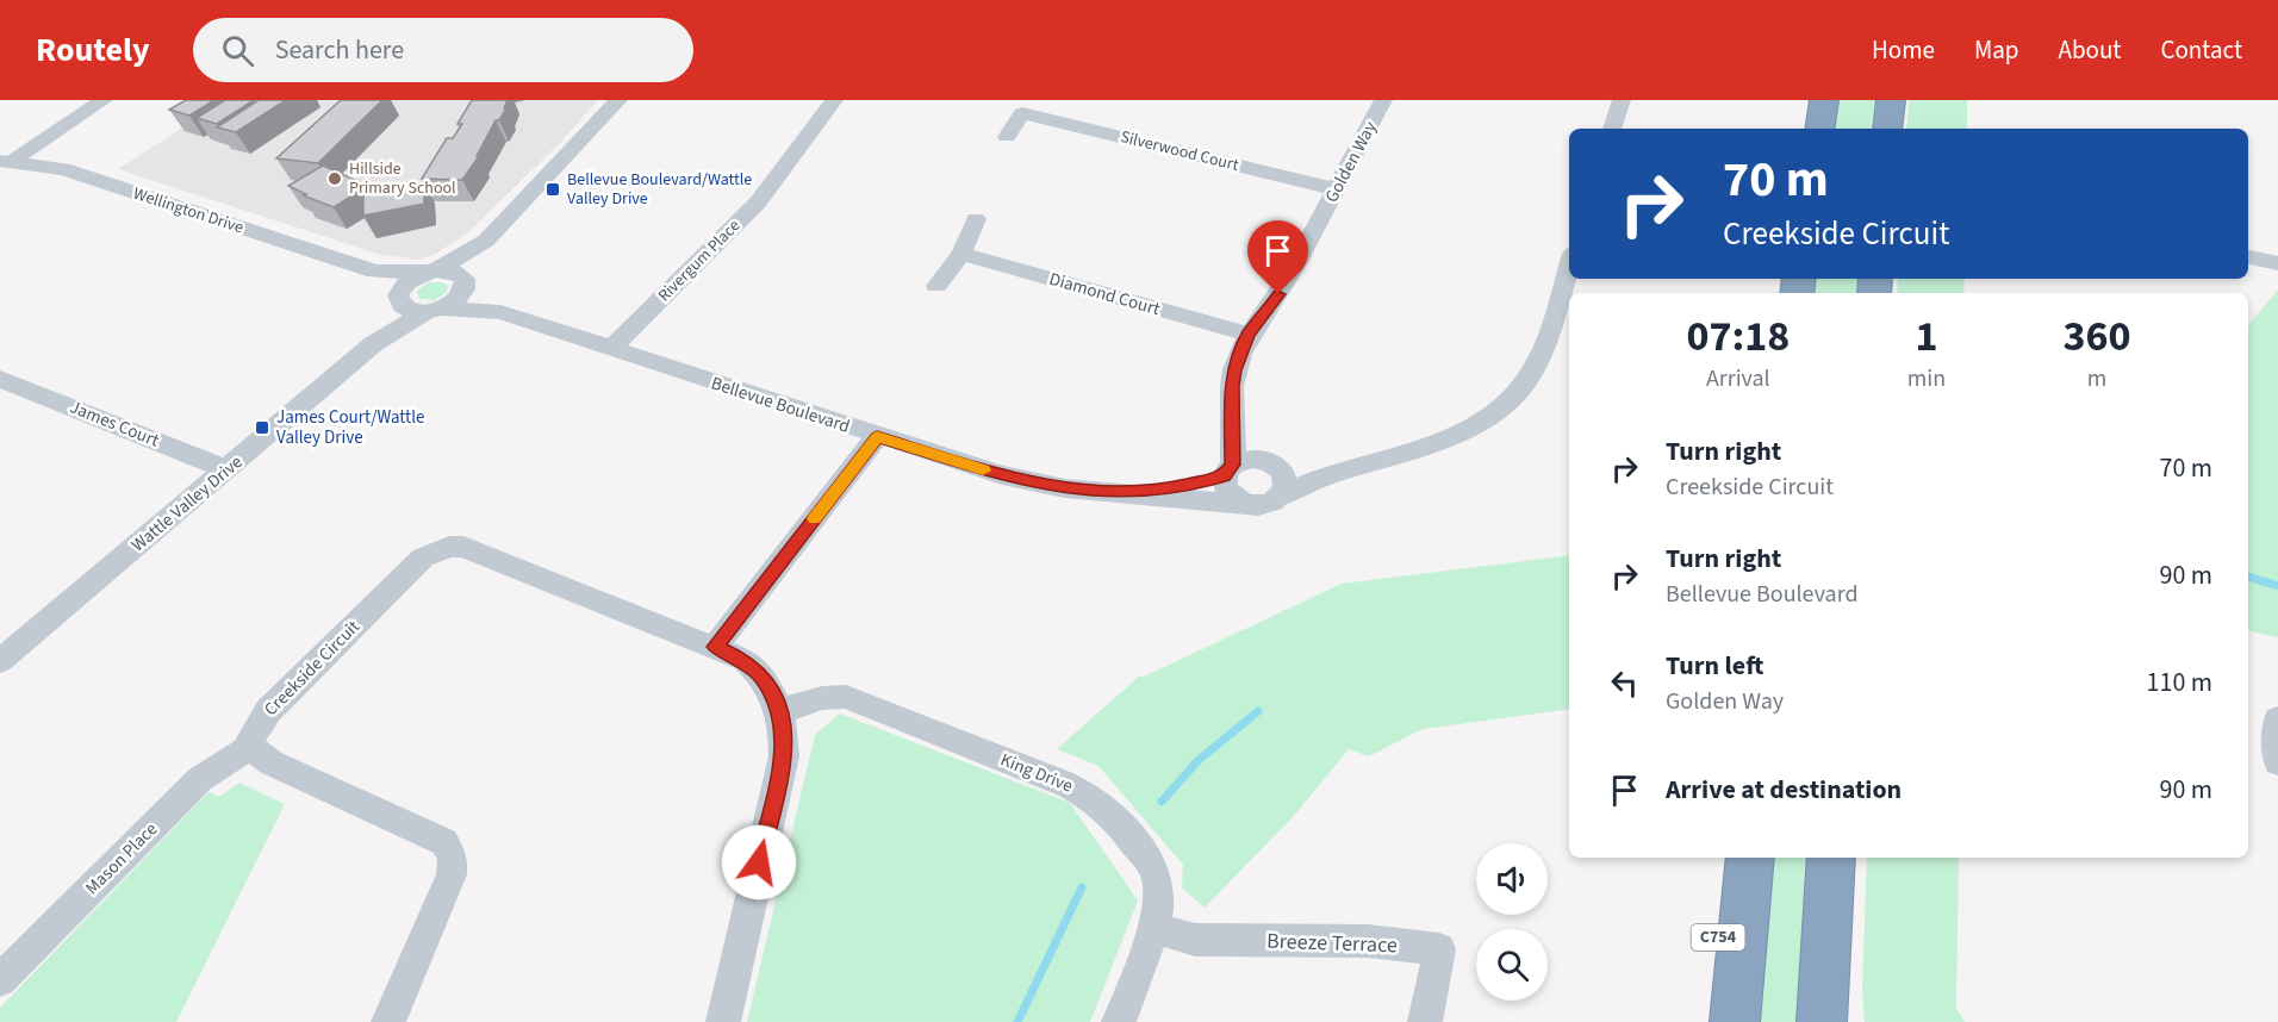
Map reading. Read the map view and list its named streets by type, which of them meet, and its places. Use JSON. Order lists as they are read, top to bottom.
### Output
{
  "streets": {
    "highway": ["C754"],
    "street": [
      "Silverwood Court",
      "Golden Way",
      "Wellington Drive",
      "Rivergum Place",
      "Diamond Court",
      "Bellevue Boulevard",
      "James Court",
      "Wattle Valley Drive",
      "Creekside Circuit",
      "King Drive",
      "Mason Place",
      "Breeze Terrace"
    ]
  },
  "crossings": [
    ["Silverwood Court", "Golden Way"],
    ["Golden Way", "Diamond Court"],
    ["Golden Way", "Bellevue Boulevard"],
    ["Wellington Drive", "Bellevue Boulevard"],
    ["Wellington Drive", "Wattle Valley Drive"],
    ["Rivergum Place", "Bellevue Boulevard"],
    ["Bellevue Boulevard", "Wattle Valley Drive"],
    ["James Court", "Wattle Valley Drive"],
    ["Creekside Circuit", "King Drive"],
    ["Creekside Circuit", "Mason Place"],
    ["King Drive", "Breeze Terrace"]
  ],
  "places": {
    "other": ["Hillside Primary School"],
    "transit": ["Bellevue Boulevard/Wattle Valley Drive", "James Court/Wattle Valley Drive"]
  },
  "page": {
    "header": "Routely",
    "search": "Search here",
    "nav": [
      "Home",
      "Map",
      "About",
      "Contact"
    ],
    "turn": ["70 m", "Creekside Circuit"],
    "eta": [
      "07:18",
      "Arrival",
      "1",
      "min",
      "360",
      "m"
    ],
    "list": [
      {
        "name": "Turn right",
        "note": "Creekside Circuit",
        "value": "70 m"
      },
      {
        "name": "Turn right",
        "note": "Bellevue Boulevard",
        "value": "90 m"
      },
      {
        "name": "Turn left",
        "note": "Golden Way",
        "value": "110 m"
      },
      {
        "name": "Arrive at destination",
        "value": "90 m"
      }
    ]
  }
}
